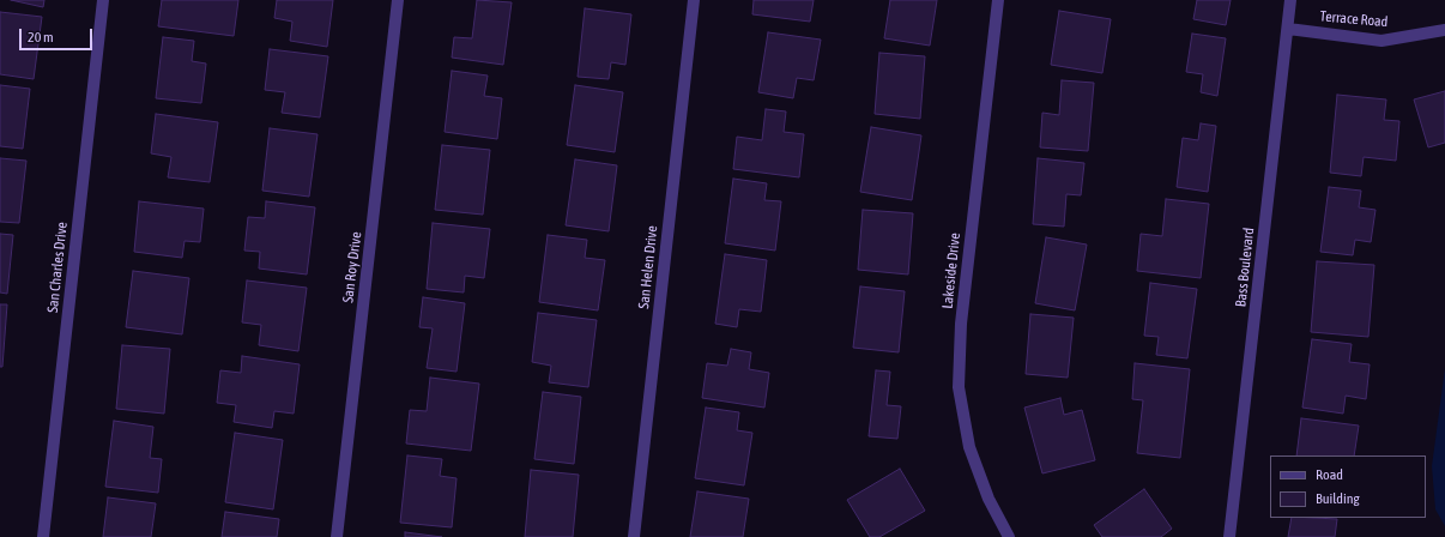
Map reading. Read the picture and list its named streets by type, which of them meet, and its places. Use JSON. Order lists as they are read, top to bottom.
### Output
{
  "streets": {
    "street": [
      "Terrace Road",
      "San Charles Drive",
      "San Roy Drive",
      "San Helen Drive",
      "Bass Boulevard",
      "Lakeside Drive"
    ]
  },
  "crossings": [
    ["Terrace Road", "Bass Boulevard"]
  ],
  "legend": ["Road", "Building"],
  "scale_bar": "20 m"
}
